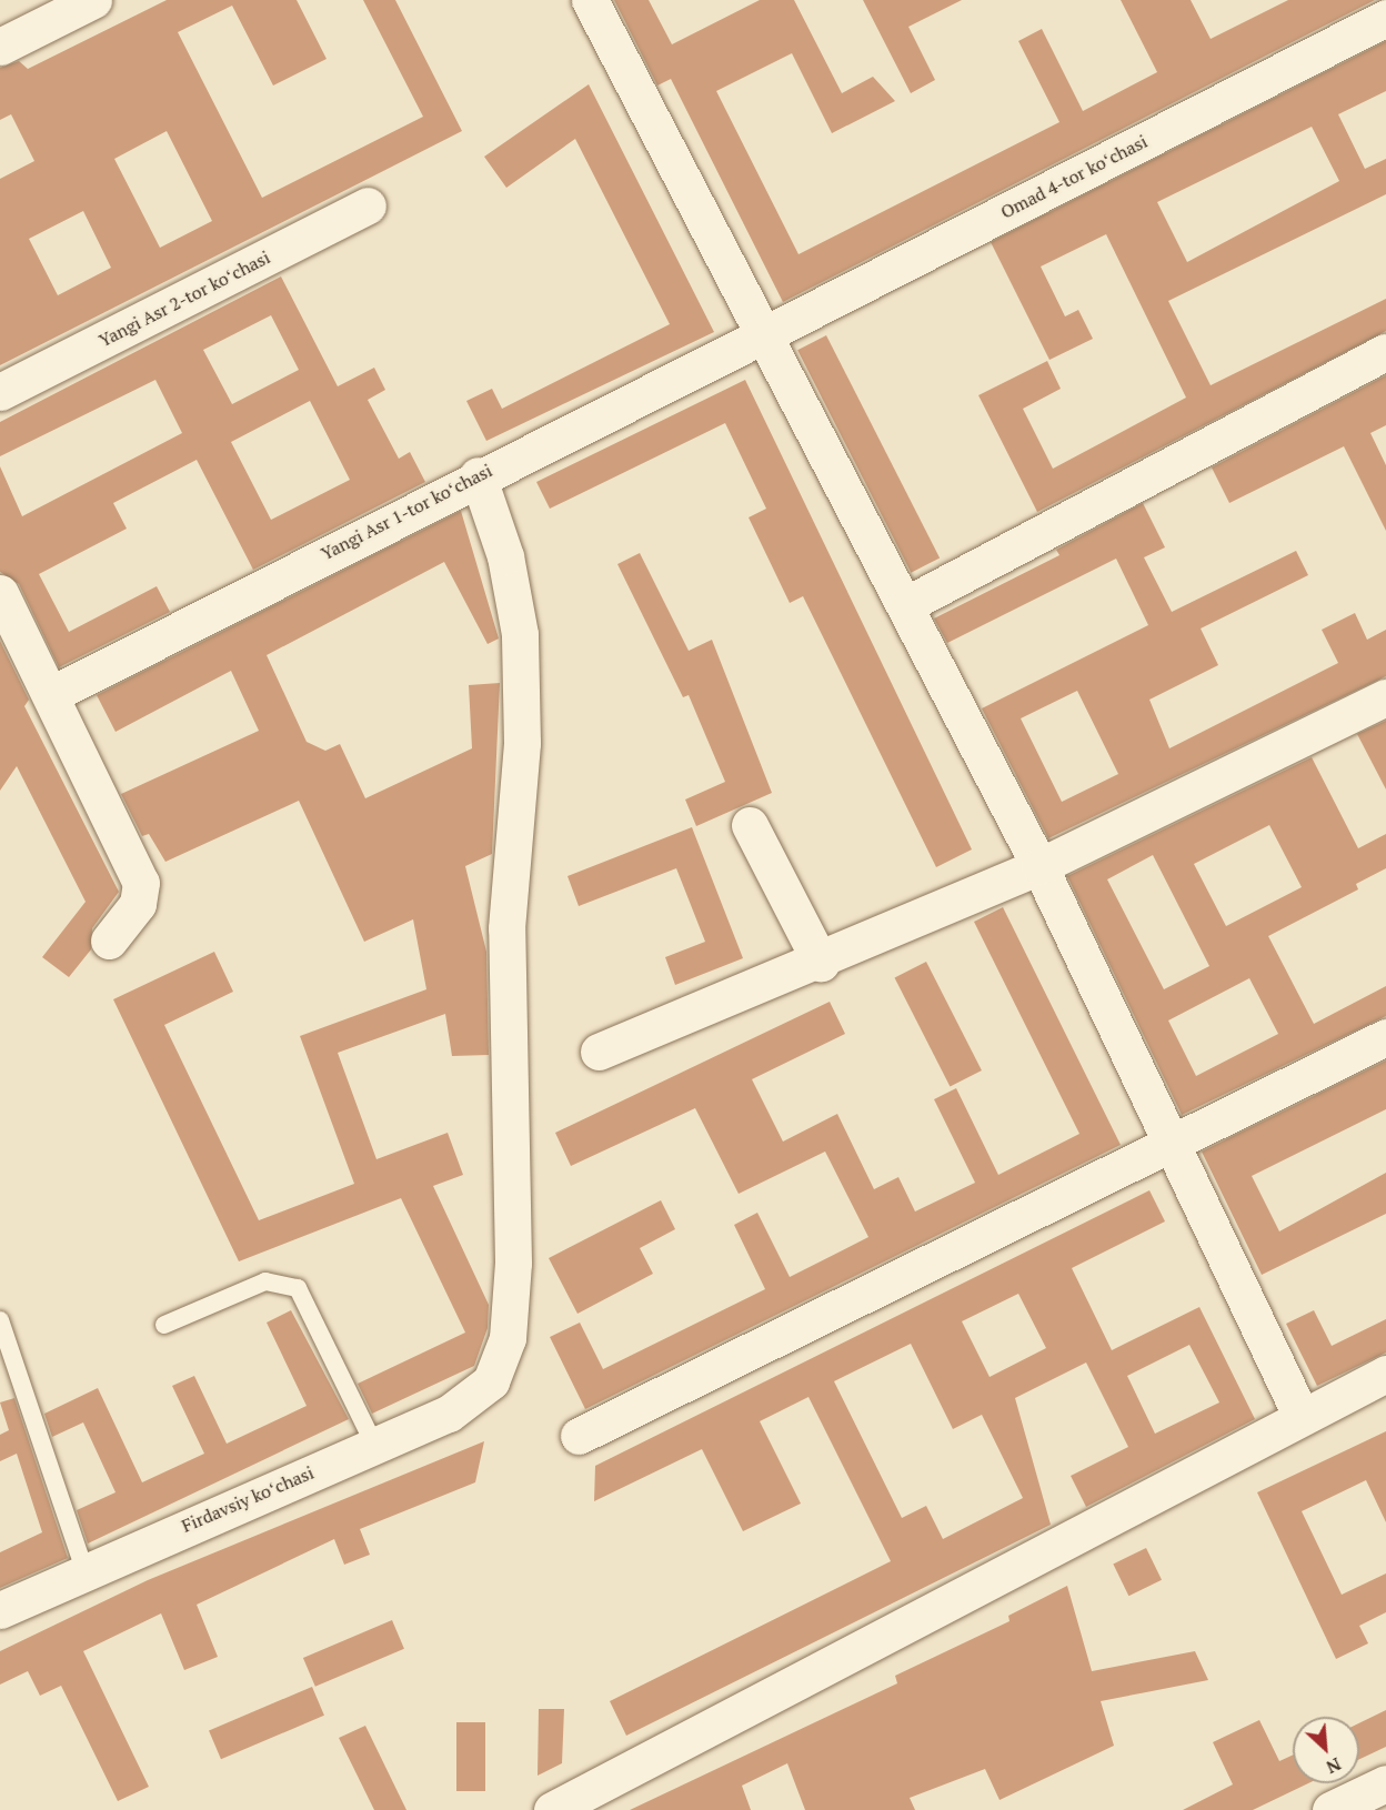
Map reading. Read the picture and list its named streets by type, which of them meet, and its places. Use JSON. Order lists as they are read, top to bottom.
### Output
{
  "streets": {
    "street": [
      "Omad 4-tor koʻchasi",
      "Yangi Asr 2-tor koʻchasi",
      "Yangi Asr 1-tor koʻchasi",
      "Firdavsiy koʻchasi"
    ]
  },
  "crossings": [
    ["Omad 4-tor koʻchasi", "Yangi Asr 1-tor koʻchasi"],
    ["Yangi Asr 1-tor koʻchasi", "Firdavsiy koʻchasi"]
  ],
  "north": "bottom right"
}
